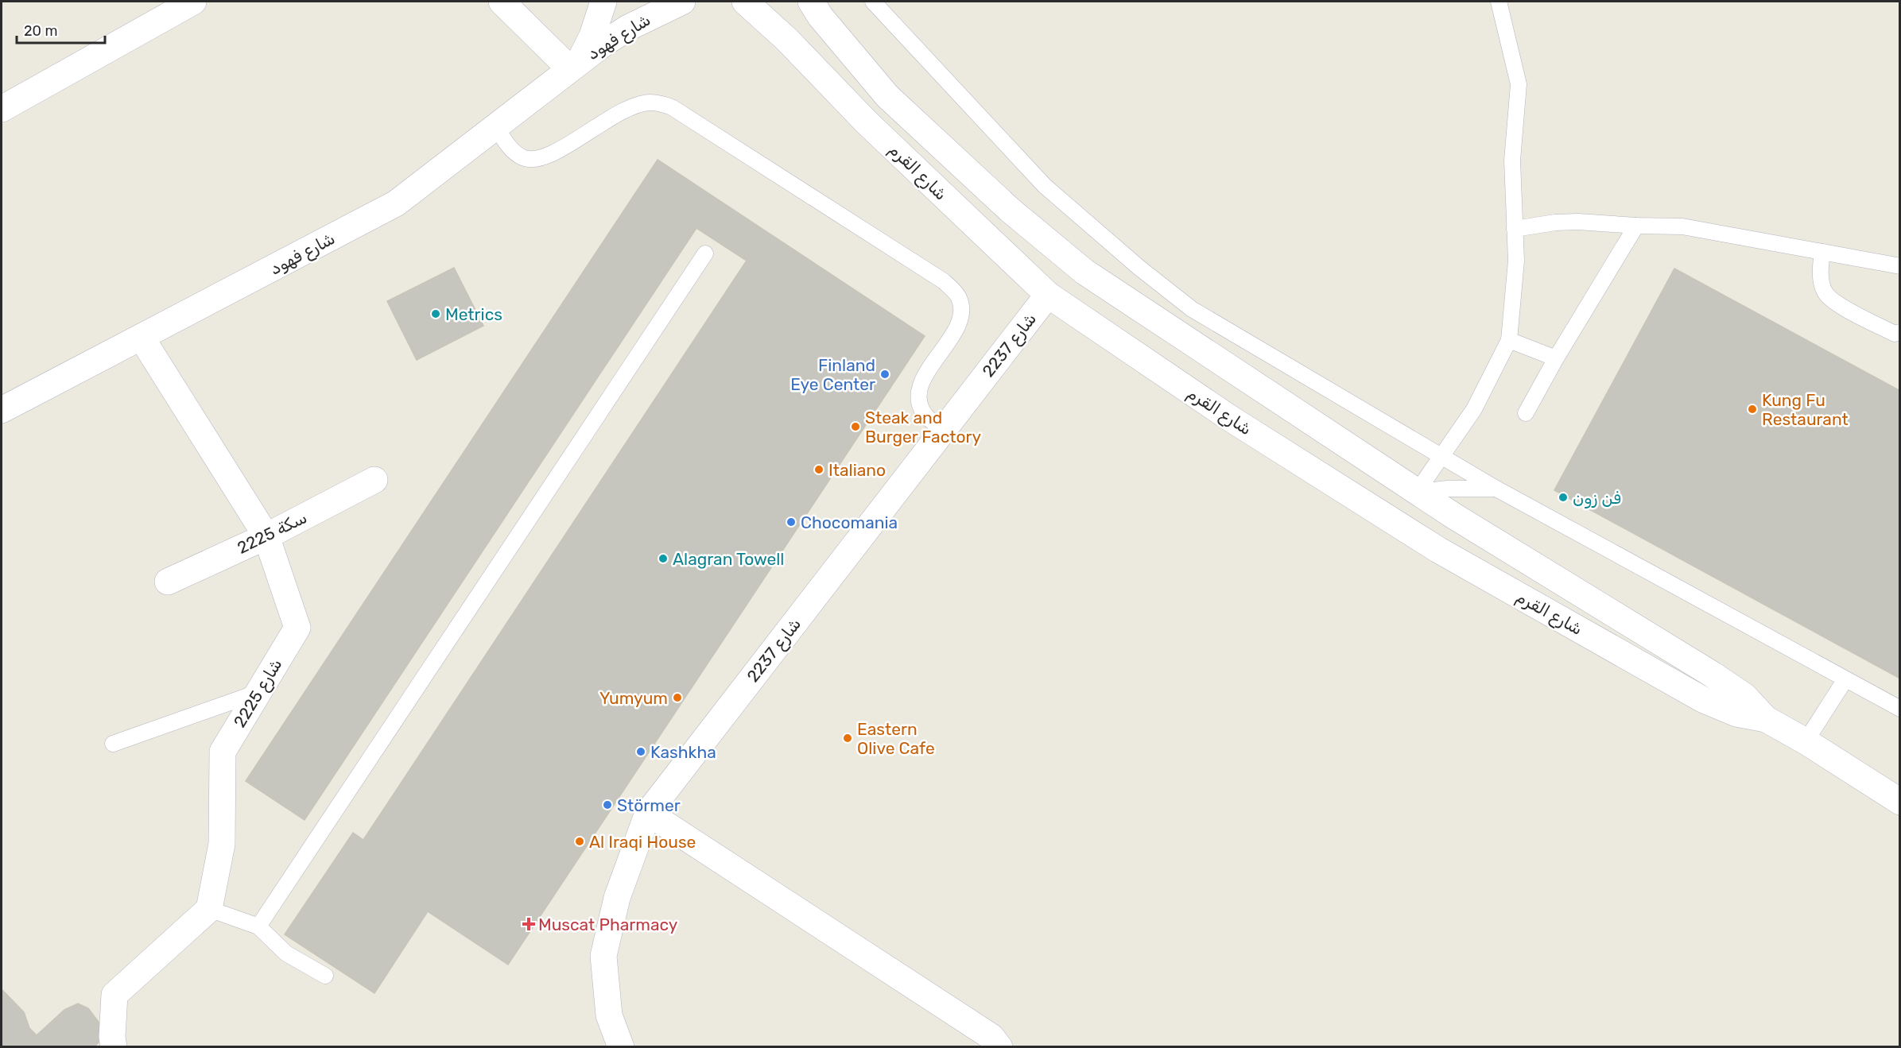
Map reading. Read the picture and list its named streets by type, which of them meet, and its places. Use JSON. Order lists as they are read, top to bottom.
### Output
{
  "streets": {
    "street": [
      "شارع فهود",
      "شارع القرم",
      "2237 شارع",
      "سكة 2225",
      "شارع 2225"
    ]
  },
  "crossings": [
    ["شارع فهود", "شارع 2225"],
    ["شارع القرم", "2237 شارع"],
    ["سكة 2225", "شارع 2225"]
  ],
  "places": {
    "other": [
      "Metrics",
      "Finland Eye Center",
      "Kung Fu Restaurant",
      "Steak and Burger Factory",
      "Italiano",
      "فن زون",
      "Chocomania",
      "Alagran Towell",
      "Yumyum",
      "Eastern Olive Cafe",
      "Kashkha",
      "Störmer",
      "Al Iraqi House"
    ],
    "health": ["Muscat Pharmacy"]
  },
  "scale_bar": "20 m"
}
